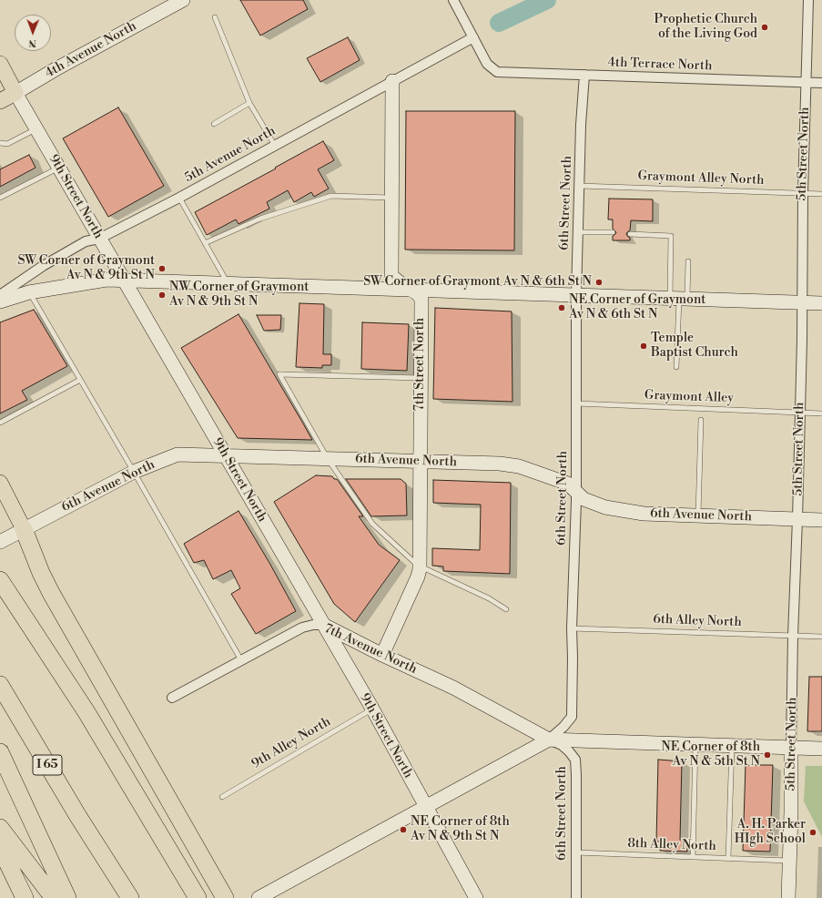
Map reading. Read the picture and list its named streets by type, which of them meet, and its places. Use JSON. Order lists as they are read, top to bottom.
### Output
{
  "streets": {
    "highway": ["I 65"],
    "main road": [
      "4th Avenue North",
      "5th Street North",
      "9th Street North",
      "7th Street North",
      "6th Avenue North",
      "7th Avenue North"
    ],
    "street": ["4th Terrace North", "5th Avenue North", "6th Street North"],
    "lane": [
      "Graymont Alley North",
      "Graymont Alley",
      "6th Alley North",
      "9th Alley North",
      "8th Alley North"
    ]
  },
  "crossings": [
    ["4th Avenue North", "9th Street North"],
    ["4th Terrace North", "5th Street North"],
    ["4th Terrace North", "5th Avenue North"],
    ["4th Terrace North", "6th Street North"],
    ["5th Street North", "Graymont Alley North"],
    ["5th Street North", "Graymont Alley"],
    ["5th Street North", "6th Avenue North"],
    ["5th Street North", "6th Alley North"],
    ["5th Street North", "8th Alley North"],
    ["5th Avenue North", "9th Street North"],
    ["5th Avenue North", "7th Street North"],
    ["Graymont Alley North", "6th Street North"],
    ["9th Street North", "6th Avenue North"],
    ["9th Street North", "7th Avenue North"],
    ["9th Street North", "9th Alley North"],
    ["6th Street North", "Graymont Alley"],
    ["6th Street North", "6th Avenue North"],
    ["6th Street North", "6th Alley North"],
    ["6th Street North", "7th Avenue North"],
    ["6th Street North", "8th Alley North"],
    ["7th Street North", "6th Avenue North"],
    ["7th Street North", "7th Avenue North"]
  ],
  "places": [
    "Prophetic Church of the Living God",
    "SW Corner of Graymont Av N & 9th St N",
    "SW Corner of Graymont Av N & 6th St N",
    "NW Corner of Graymont Av N & 9th St N",
    "NE Corner of Graymont Av N & 6th St N",
    "Temple Baptist Church",
    "NE Corner of 8th Av N & 5th St N",
    "NE Corner of 8th Av N & 9th St N",
    "A. H. Parker HIgh School"
  ],
  "north": "bottom"
}
